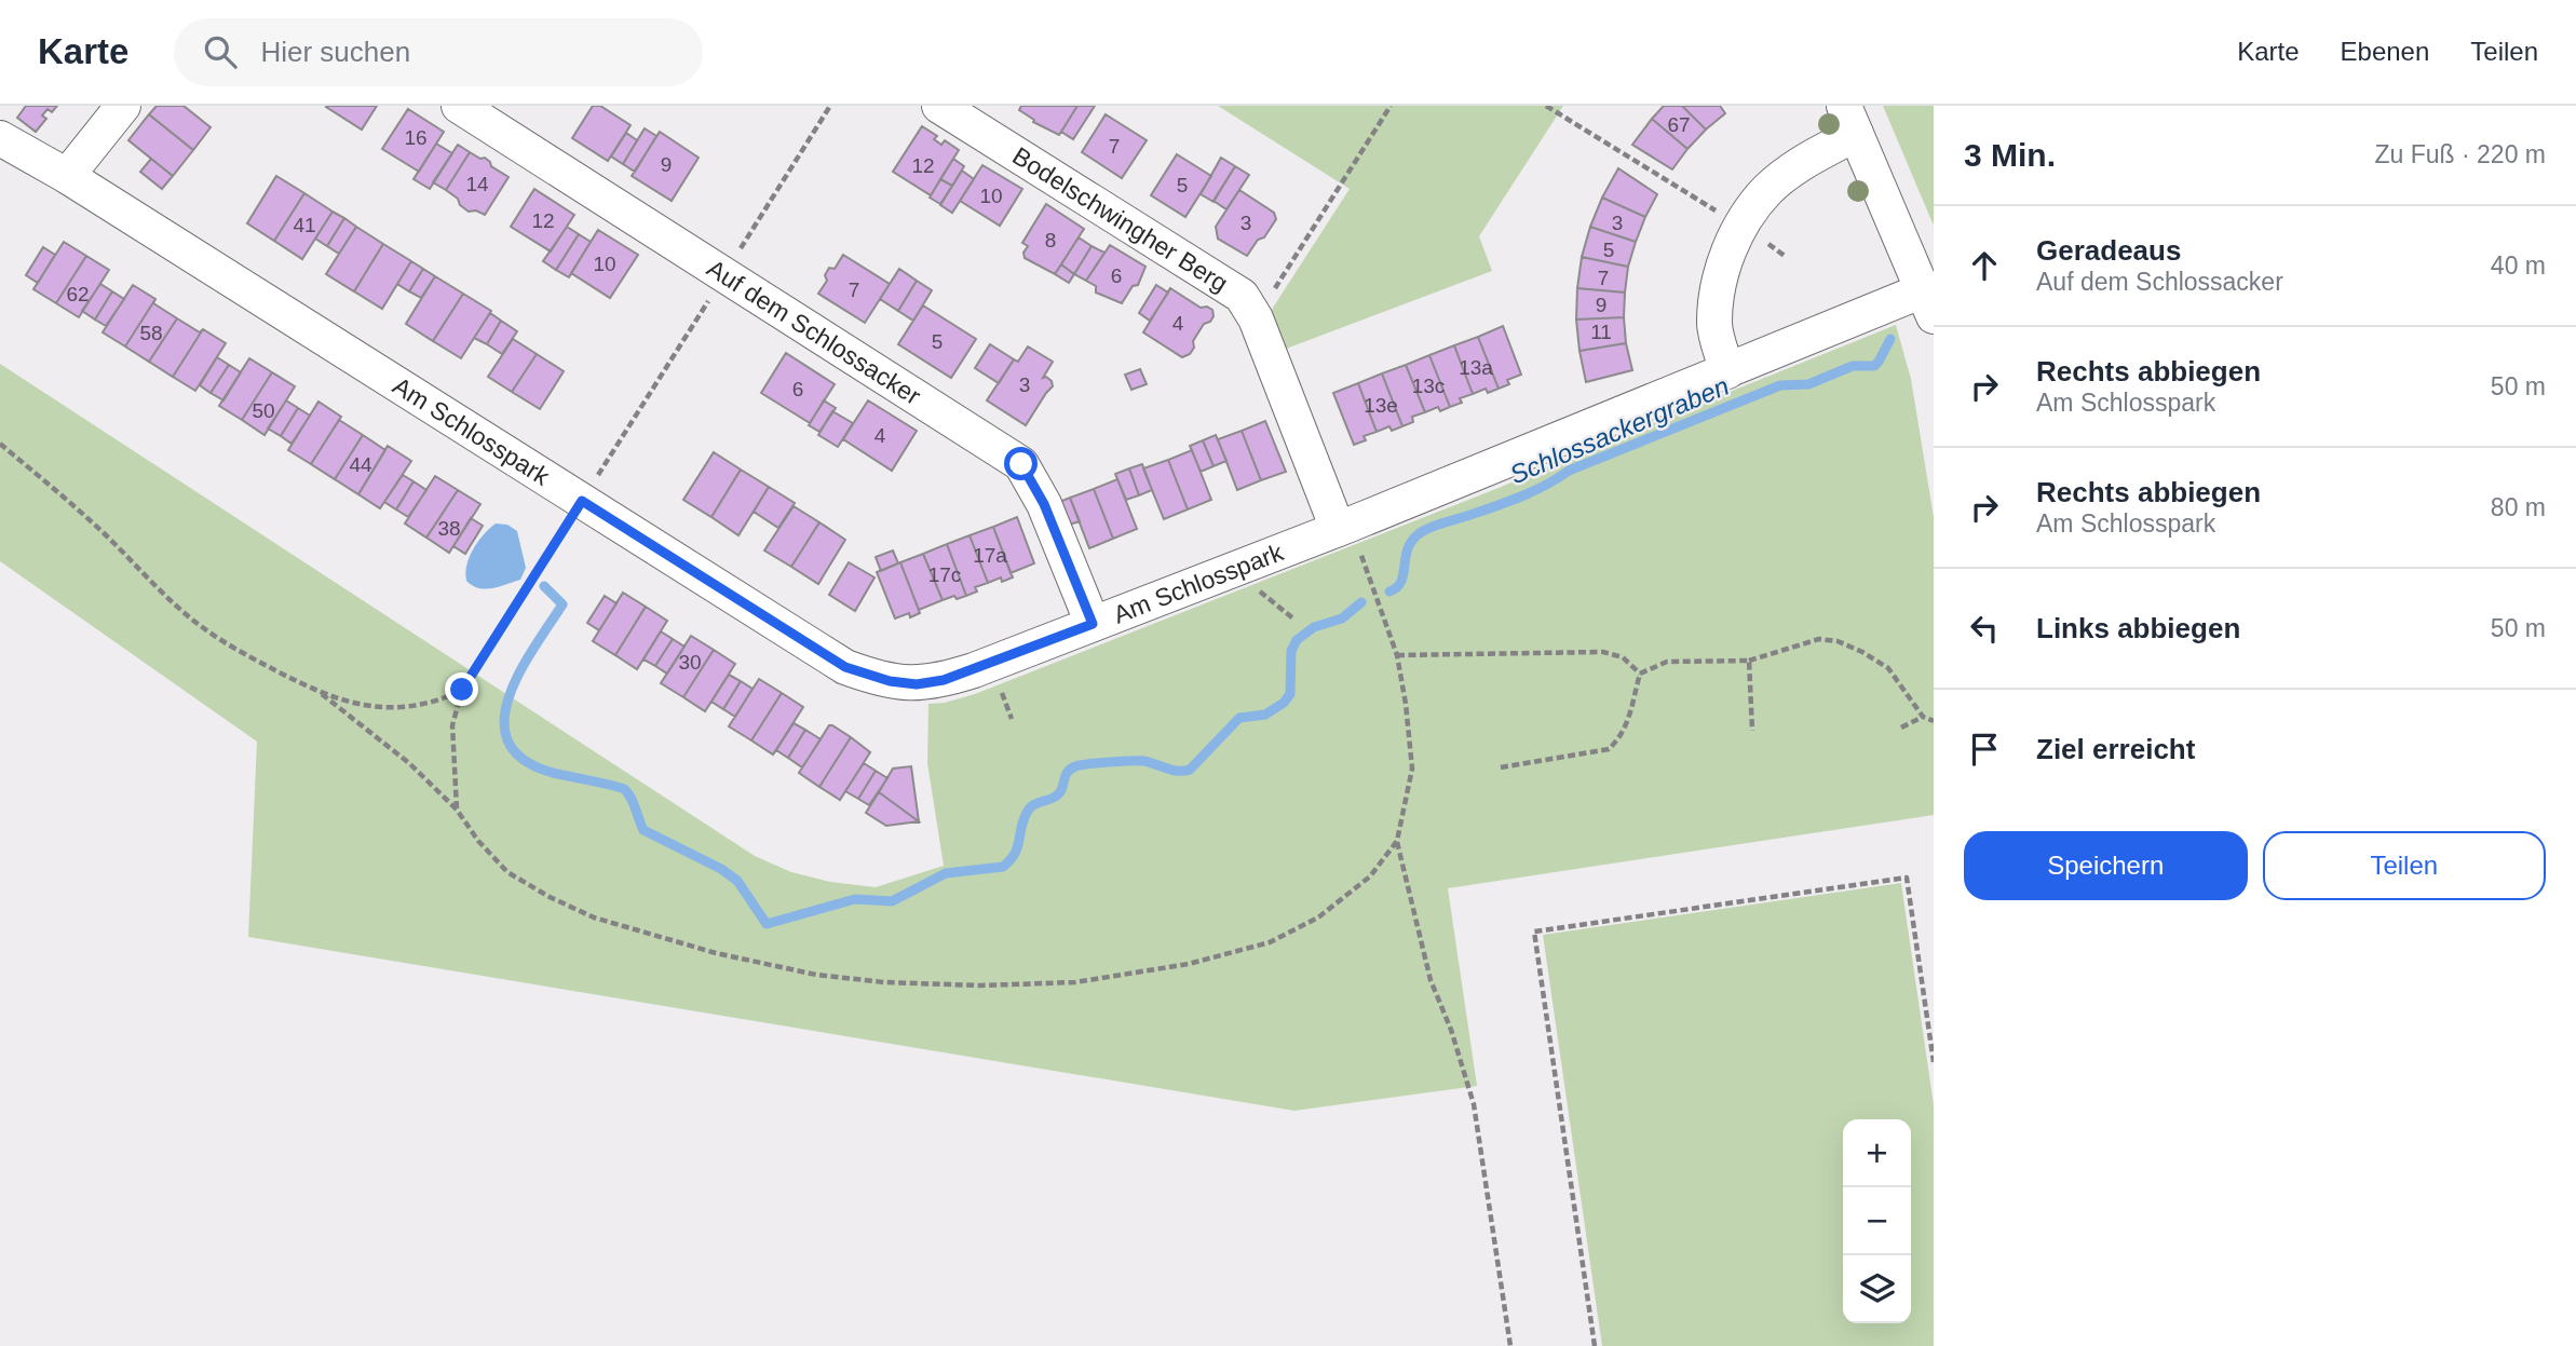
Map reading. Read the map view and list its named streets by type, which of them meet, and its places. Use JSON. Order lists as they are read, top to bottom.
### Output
{
  "streets": {
    "street": ["Bodelschwingher Berg", "Auf dem Schlossacker", "Am Schlosspark"]
  },
  "crossings": [
    ["Bodelschwingher Berg", "Am Schlosspark"],
    ["Auf dem Schlossacker", "Am Schlosspark"]
  ],
  "water": ["Schlossackergraben"],
  "house_numbers": [
    "67",
    "16",
    "7",
    "9",
    "12",
    "14",
    "5",
    "10",
    "12",
    "3",
    "3",
    "41",
    "8",
    "5",
    "10",
    "6",
    "7",
    "7",
    "62",
    "9",
    "4",
    "11",
    "58",
    "5",
    "13a",
    "3",
    "13c",
    "6",
    "13e",
    "50",
    "4",
    "44",
    "38",
    "17a",
    "17c",
    "30"
  ],
  "page": {
    "header": "Karte",
    "search": "Hier suchen",
    "nav": ["Karte", "Ebenen", "Teilen"],
    "heading": ["3 Min.", "Zu Fuß · 220 m"],
    "list": [
      ["Geradeaus", "Auf dem Schlossacker", "40 m"],
      ["Rechts abbiegen", "Am Schlosspark", "50 m"],
      ["Rechts abbiegen", "Am Schlosspark", "80 m"],
      ["Links abbiegen", "50 m"],
      "Ziel erreicht"
    ],
    "buttons": ["Speichern", "Teilen"],
    "map_buttons": ["+", "−"]
  }
}
